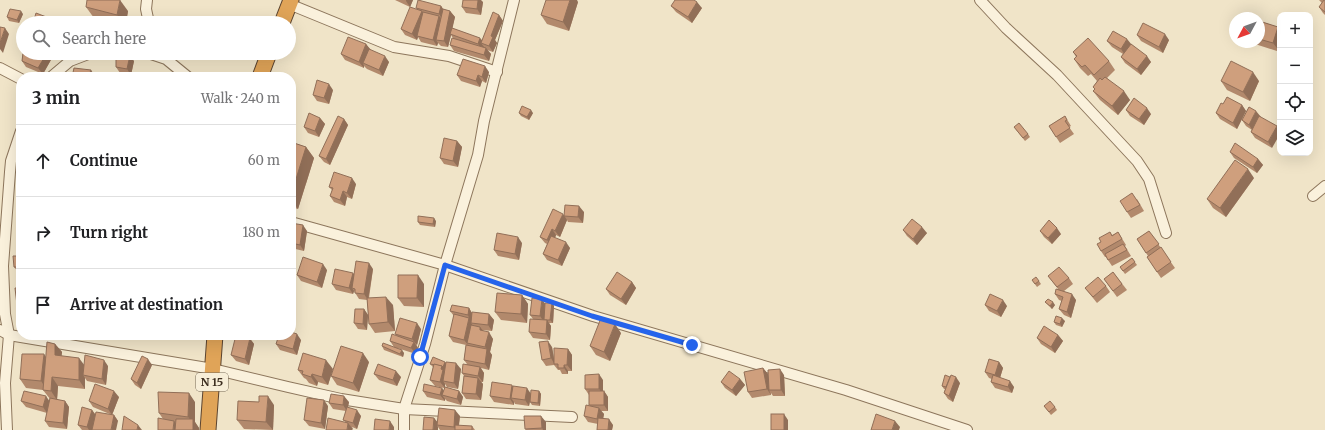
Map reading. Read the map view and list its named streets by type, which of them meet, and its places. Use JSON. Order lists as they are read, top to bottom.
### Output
{
  "streets": {
    "highway": ["N 15"]
  },
  "north": "bottom left",
  "page": {
    "map_buttons": ["+", "−"],
    "search": "Search here",
    "heading": ["3 min", "Walk · 240 m"],
    "list": [
      ["Continue", "60 m"],
      ["Turn right", "180 m"],
      "Arrive at destination"
    ]
  }
}
